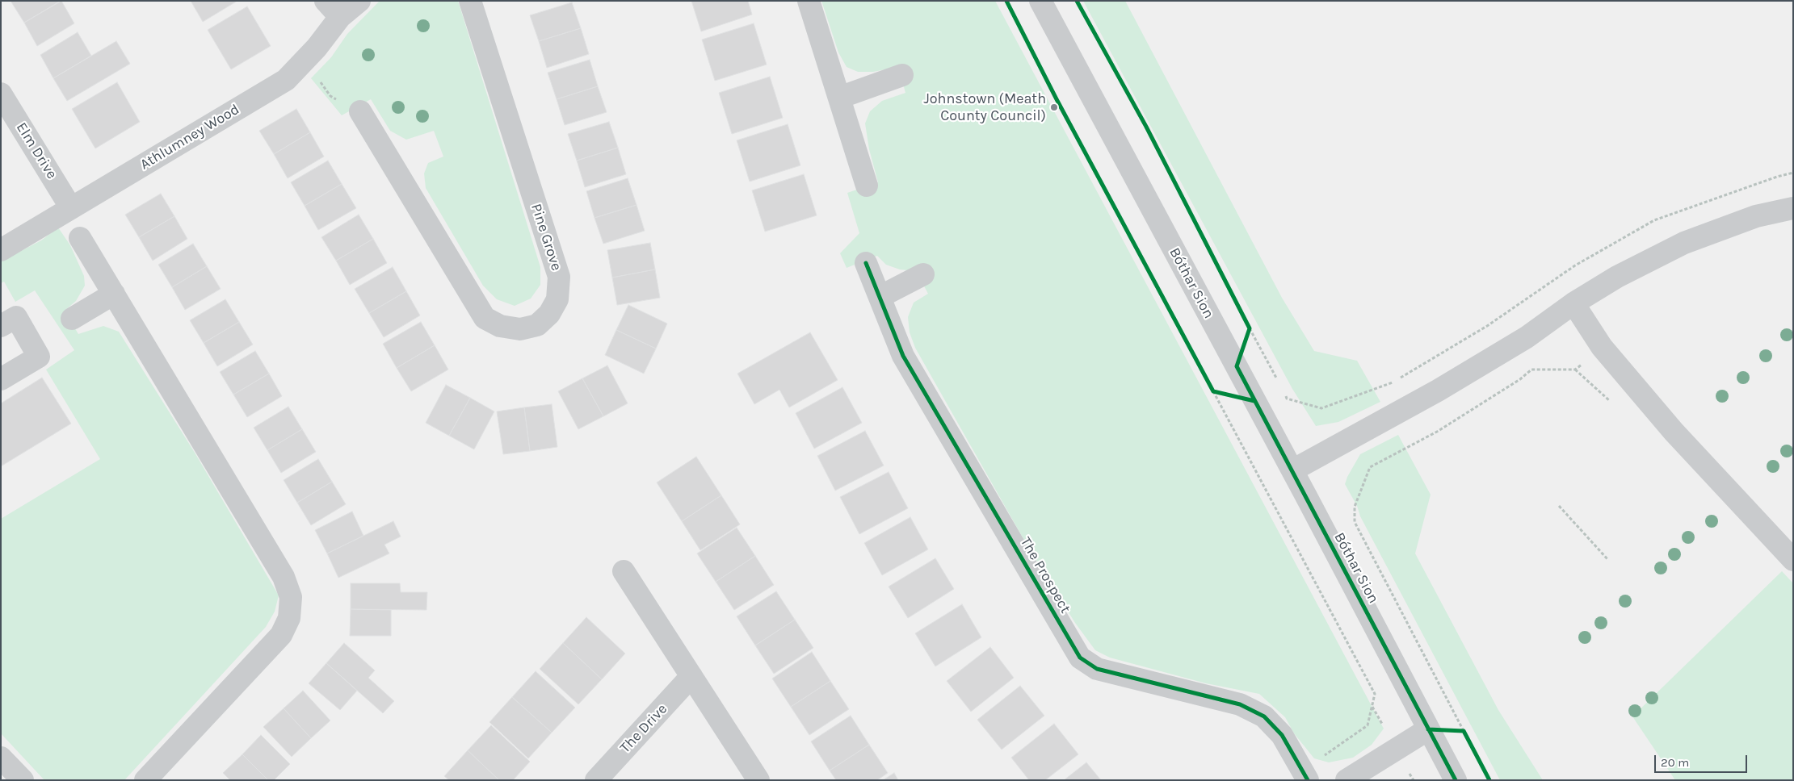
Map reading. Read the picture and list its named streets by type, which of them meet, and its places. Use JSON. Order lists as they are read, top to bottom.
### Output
{
  "streets": {
    "street": [
      "Athlumney Wood",
      "Elm Drive",
      "Pine Grove",
      "Bóthar Sion",
      "The Prospect",
      "The Drive"
    ]
  },
  "crossings": [
    ["Athlumney Wood", "Elm Drive"]
  ],
  "places": ["Johnstown (Meath County Council)"],
  "scale_bar": "20 m"
}
